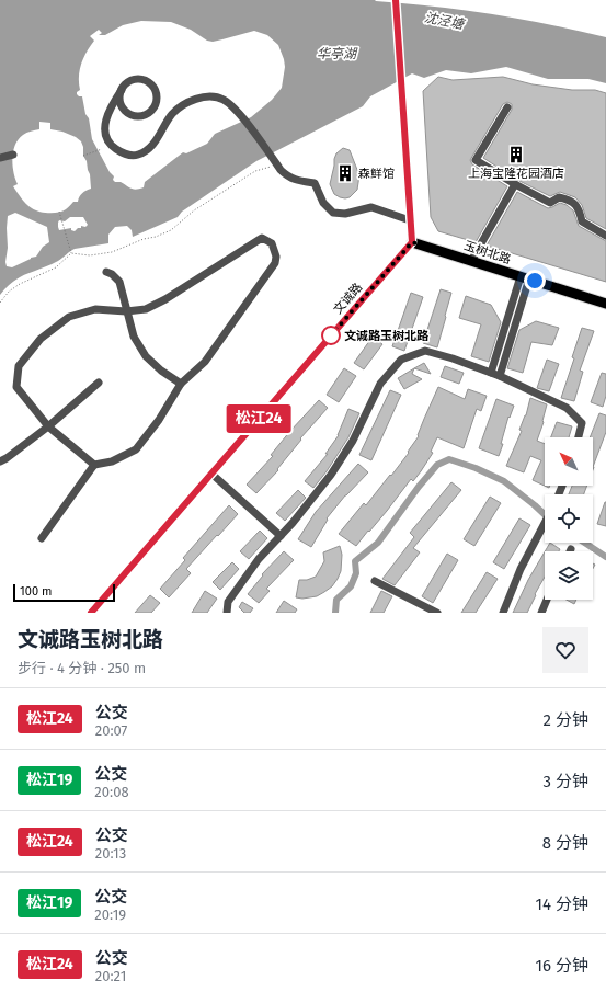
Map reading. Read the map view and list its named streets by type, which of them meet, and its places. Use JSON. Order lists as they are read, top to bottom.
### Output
{
  "streets": {
    "main road": ["玉树北路"],
    "street": ["文诚路"]
  },
  "crossings": [
    ["玉树北路", "文诚路"]
  ],
  "water": ["沈泾塘", "华亭湖"],
  "places": {
    "building": ["上海宝隆花园酒店", "森鲜馆"],
    "other": ["文诚路玉树北路"]
  },
  "lines": ["bus line 松江24"],
  "scale_bar": "100 m",
  "north": "top left",
  "page": {
    "on_map": "松江24",
    "scale": "100 m",
    "heading": ["文诚路玉树北路", "步行 · 4 分钟 · 250 m"],
    "list": [
      {
        "mark": "松江24",
        "name": "公交",
        "note": "20:07",
        "value": "2 分钟"
      },
      {
        "mark": "松江19",
        "name": "公交",
        "note": "20:08",
        "value": "3 分钟"
      },
      {
        "mark": "松江24",
        "name": "公交",
        "note": "20:13",
        "value": "8 分钟"
      },
      {
        "mark": "松江19",
        "name": "公交",
        "note": "20:19",
        "value": "14 分钟"
      },
      {
        "mark": "松江24",
        "name": "公交",
        "note": "20:21",
        "value": "16 分钟"
      }
    ]
  }
}
